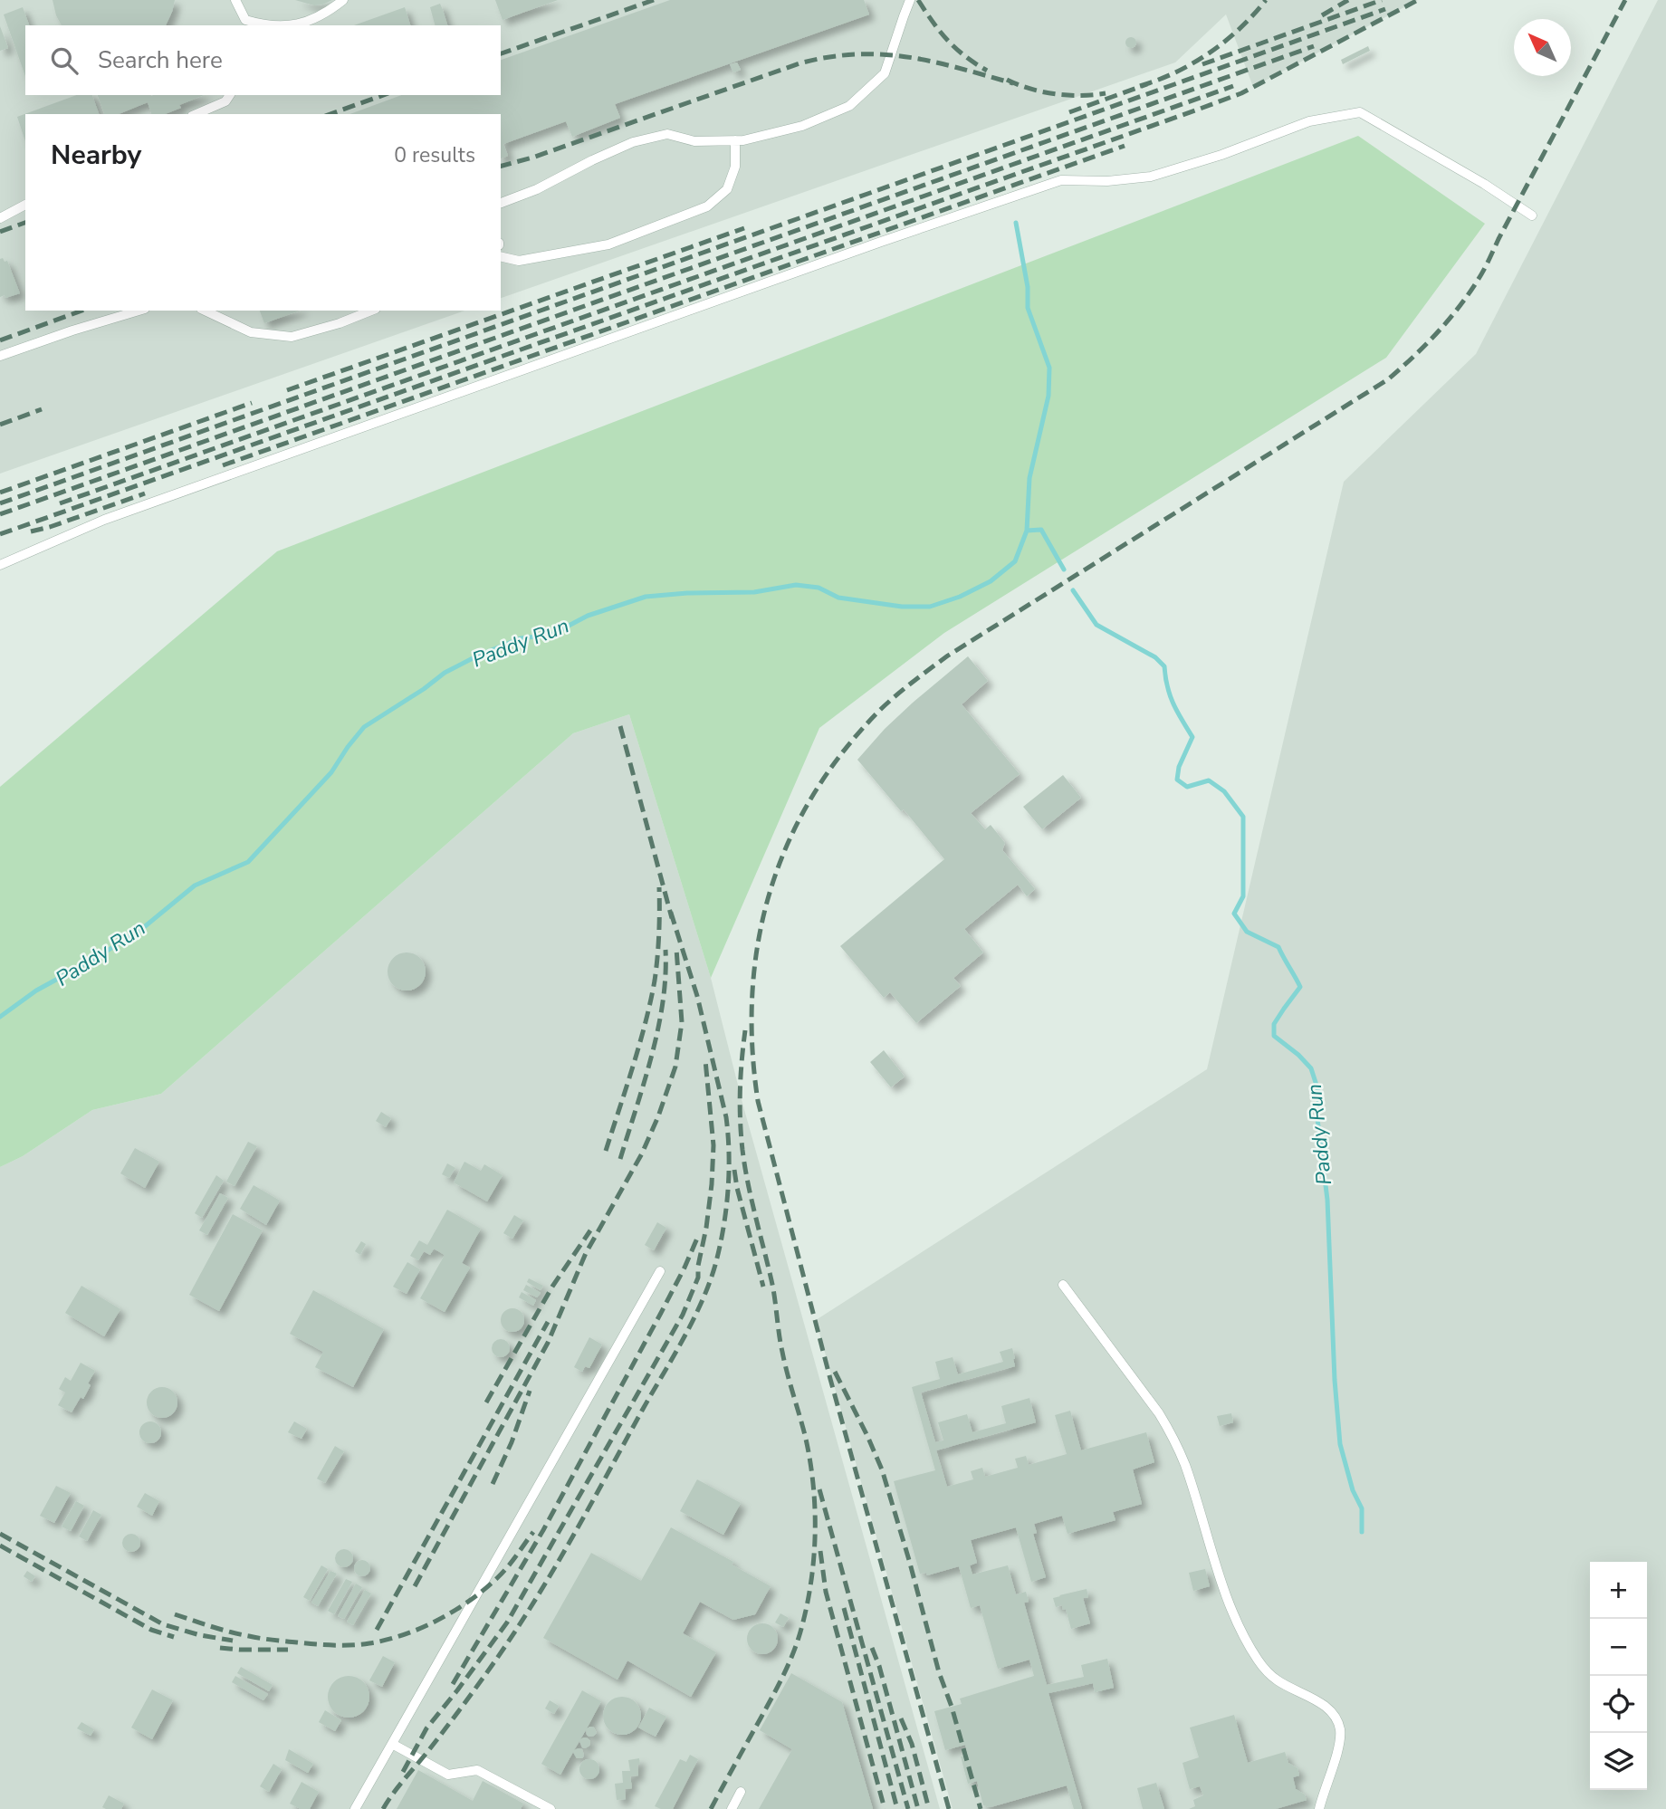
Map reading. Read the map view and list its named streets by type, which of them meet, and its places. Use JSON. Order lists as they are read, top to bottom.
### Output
{
  "water": ["Paddy Run"],
  "north": "top left",
  "page": {
    "search": "Search here",
    "heading": ["Nearby", "0 results"],
    "map_buttons": ["+", "−"]
  }
}
